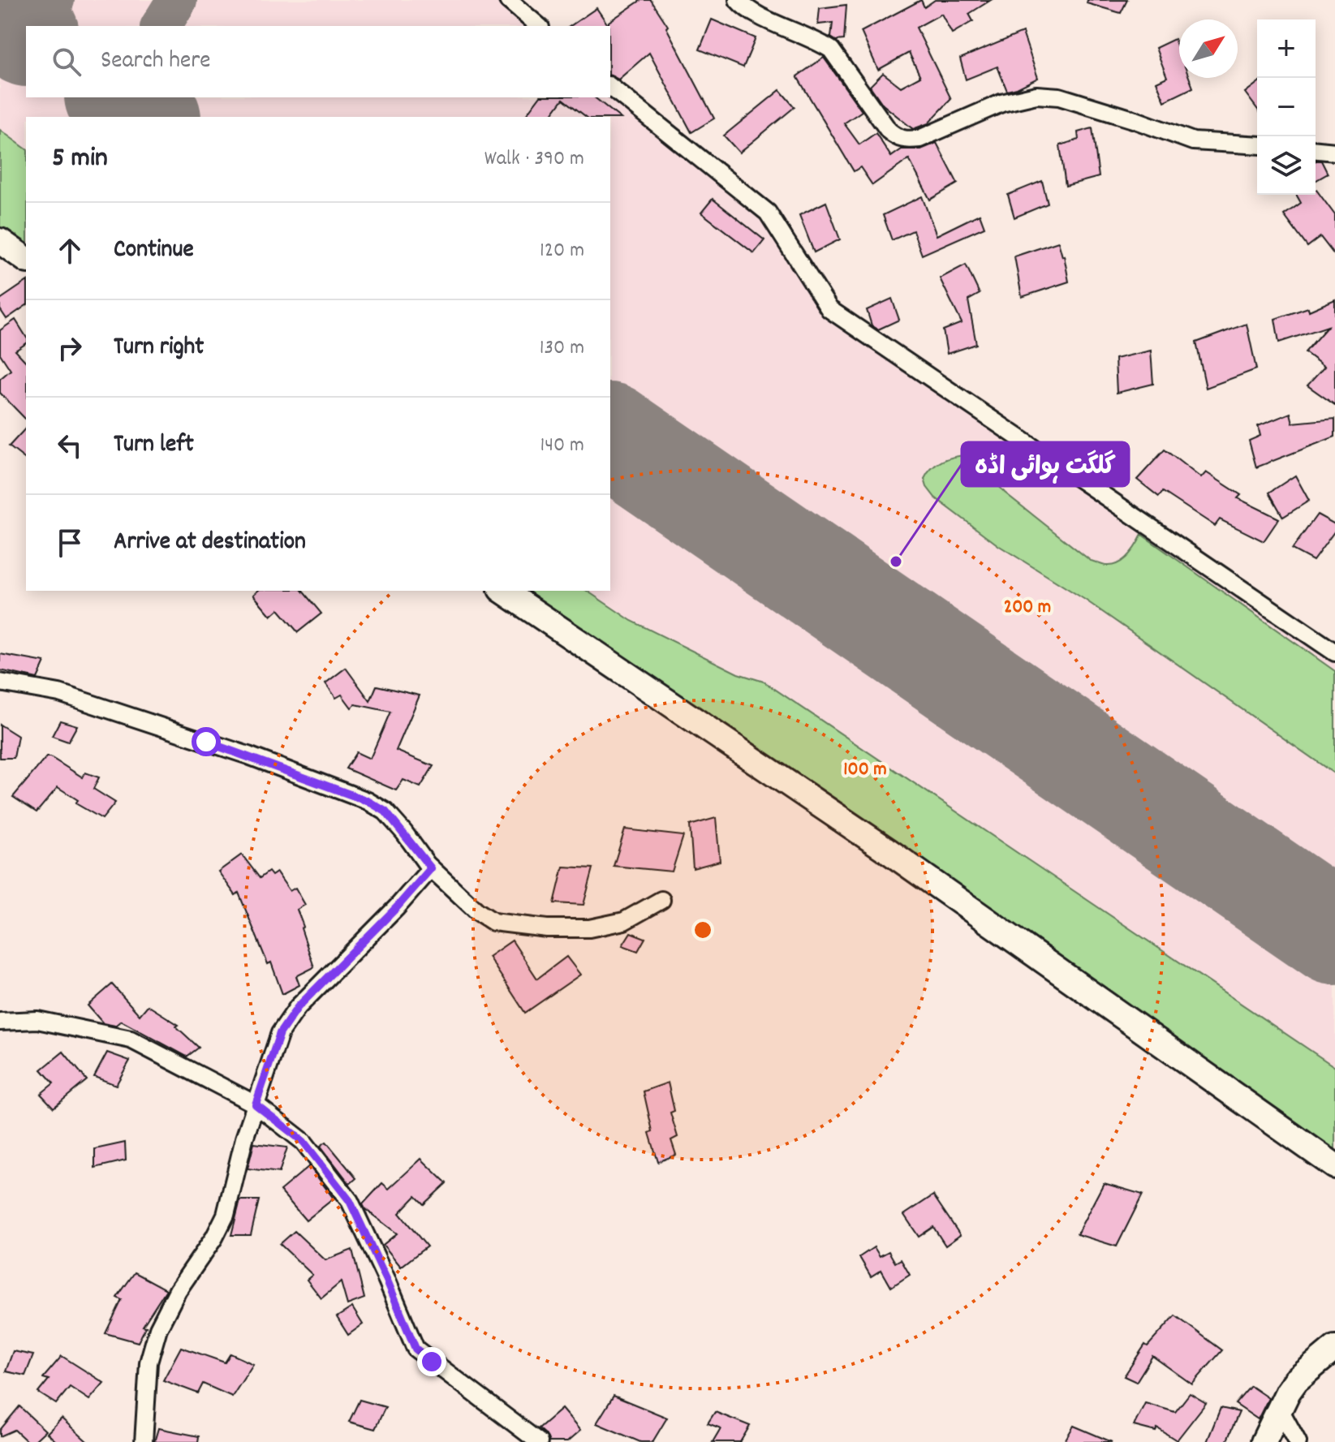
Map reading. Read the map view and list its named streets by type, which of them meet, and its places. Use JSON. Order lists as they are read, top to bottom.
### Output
{
  "places": ["گلگت ہوائی اڈہ"],
  "north": "top right",
  "page": {
    "map_buttons": ["+", "−"],
    "search": "Search here",
    "heading": ["5 min", "Walk · 390 m"],
    "list": [
      ["Continue", "120 m"],
      ["Turn right", "130 m"],
      ["Turn left", "140 m"],
      "Arrive at destination"
    ]
  },
  "rings": ["200 m", "100 m"]
}
